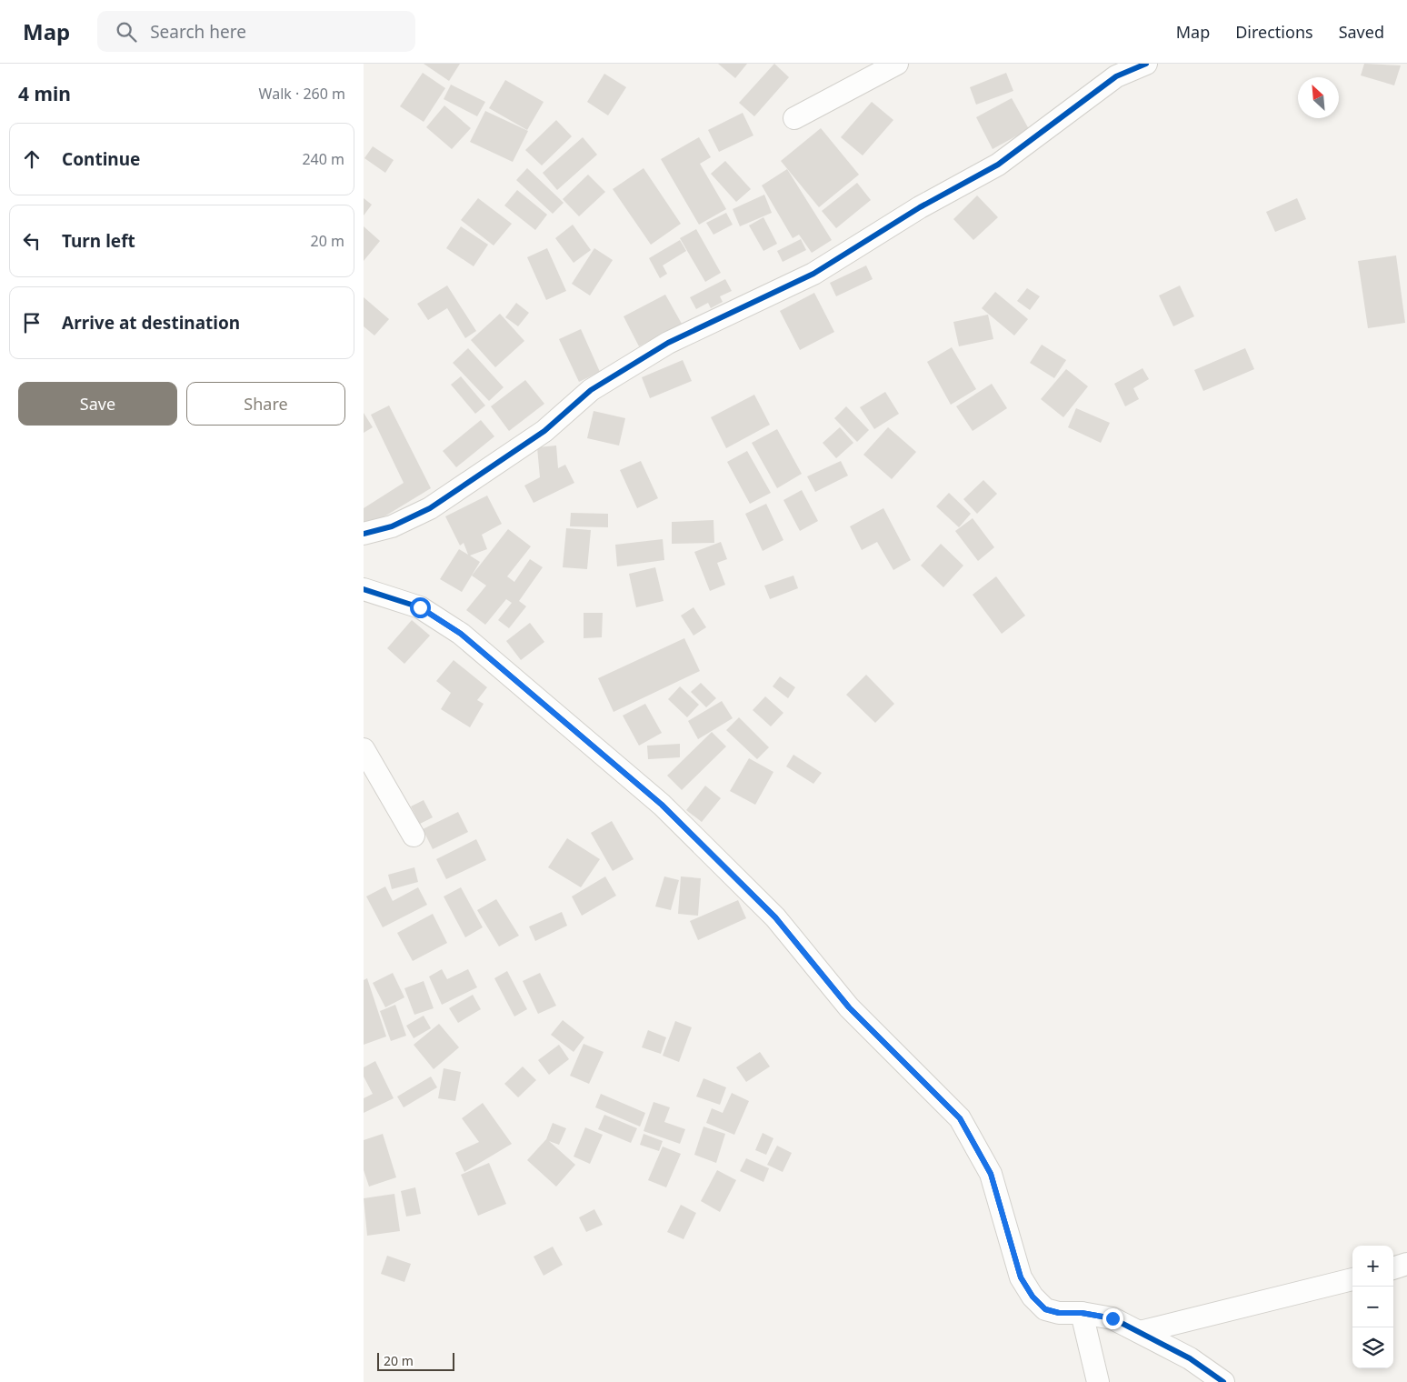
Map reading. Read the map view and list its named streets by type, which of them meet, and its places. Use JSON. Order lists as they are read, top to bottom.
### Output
{
  "scale_bar": "20 m",
  "north": "top left",
  "page": {
    "header": "Map",
    "search": "Search here",
    "nav": ["Map", "Directions", "Saved"],
    "heading": ["4 min", "Walk · 260 m"],
    "list": [
      ["Continue", "240 m"],
      ["Turn left", "20 m"],
      "Arrive at destination"
    ],
    "buttons": ["Save", "Share"],
    "map_buttons": ["+", "−"],
    "scale": "20 m"
  }
}
